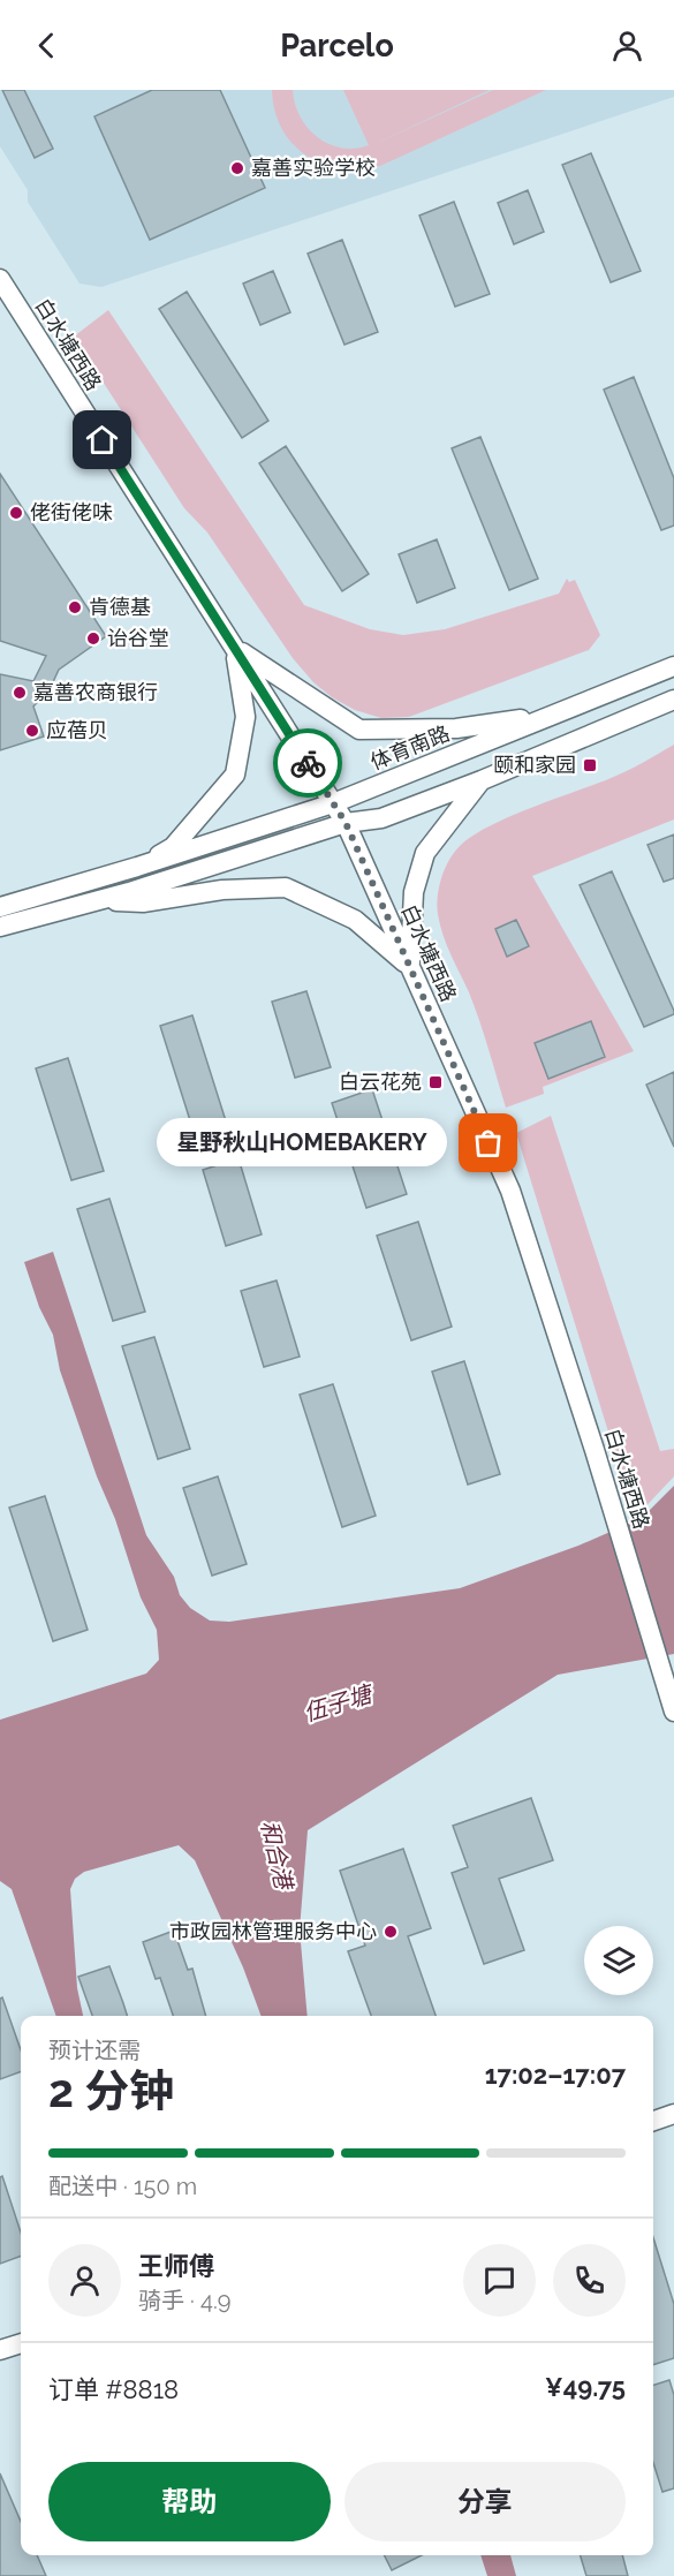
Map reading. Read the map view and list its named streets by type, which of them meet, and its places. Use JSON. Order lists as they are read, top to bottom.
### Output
{
  "streets": {
    "street": ["白水塘西路", "体育南路"]
  },
  "crossings": [
    ["白水塘西路", "体育南路"]
  ],
  "water": ["伍子塘", "和合港"],
  "places": {
    "other": [
      "嘉善实验学校",
      "佬街佬味",
      "肯德基",
      "诒谷堂",
      "嘉善农商银行",
      "应蓓贝",
      "星野秋山HOMEBAKERY",
      "市政园林管理服务中心"
    ],
    "transit": ["颐和家园", "白云花苑"]
  },
  "page": {
    "header": "Parcelo",
    "bubble": "星野秋山HOMEBAKERY",
    "heading": ["2 分钟", "预计还需", "17:02–17:07"],
    "panel": [
      "王师傅",
      "骑手 · 4.9",
      "订单 #8818",
      "¥49.75"
    ],
    "bar": "配送中 · 150 m",
    "buttons": ["帮助", "分享"]
  }
}
